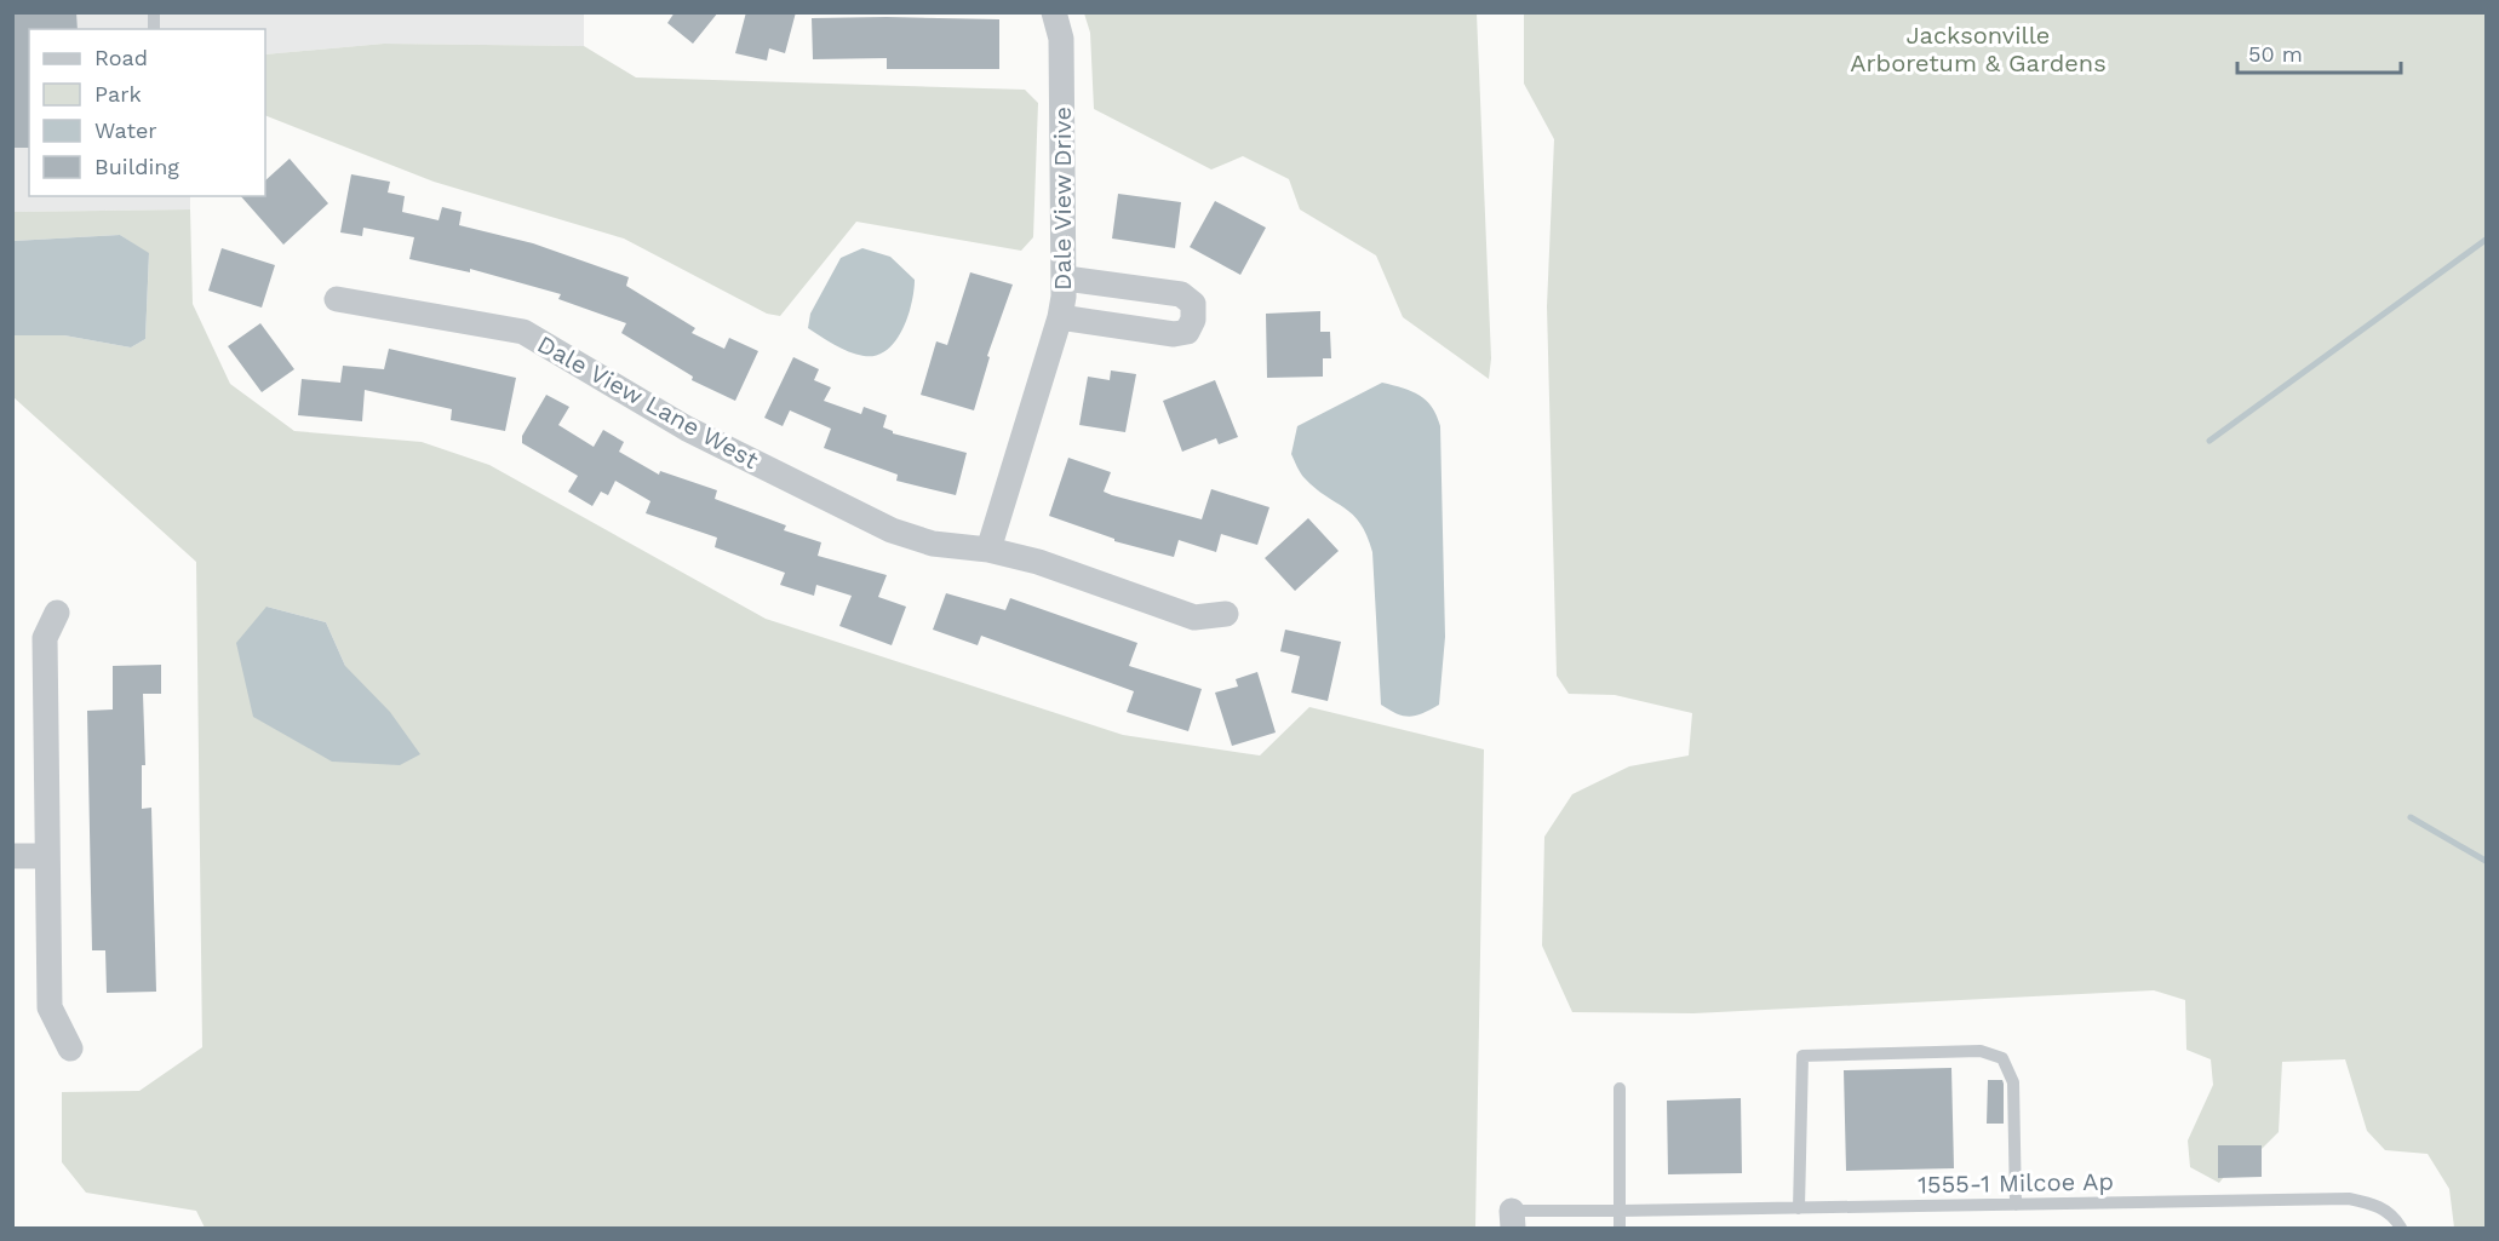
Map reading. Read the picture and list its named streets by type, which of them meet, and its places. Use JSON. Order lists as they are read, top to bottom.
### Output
{
  "streets": {
    "street": ["Dale View Drive", "Dale View Lane West"],
    "lane": ["1555-1 Milcoe Ap"]
  },
  "crossings": [
    ["Dale View Drive", "Dale View Lane West"]
  ],
  "parks": ["Jacksonville Arboretum & Gardens"],
  "legend": [
    "Road",
    "Park",
    "Water",
    "Building"
  ],
  "scale_bar": "50 m"
}
